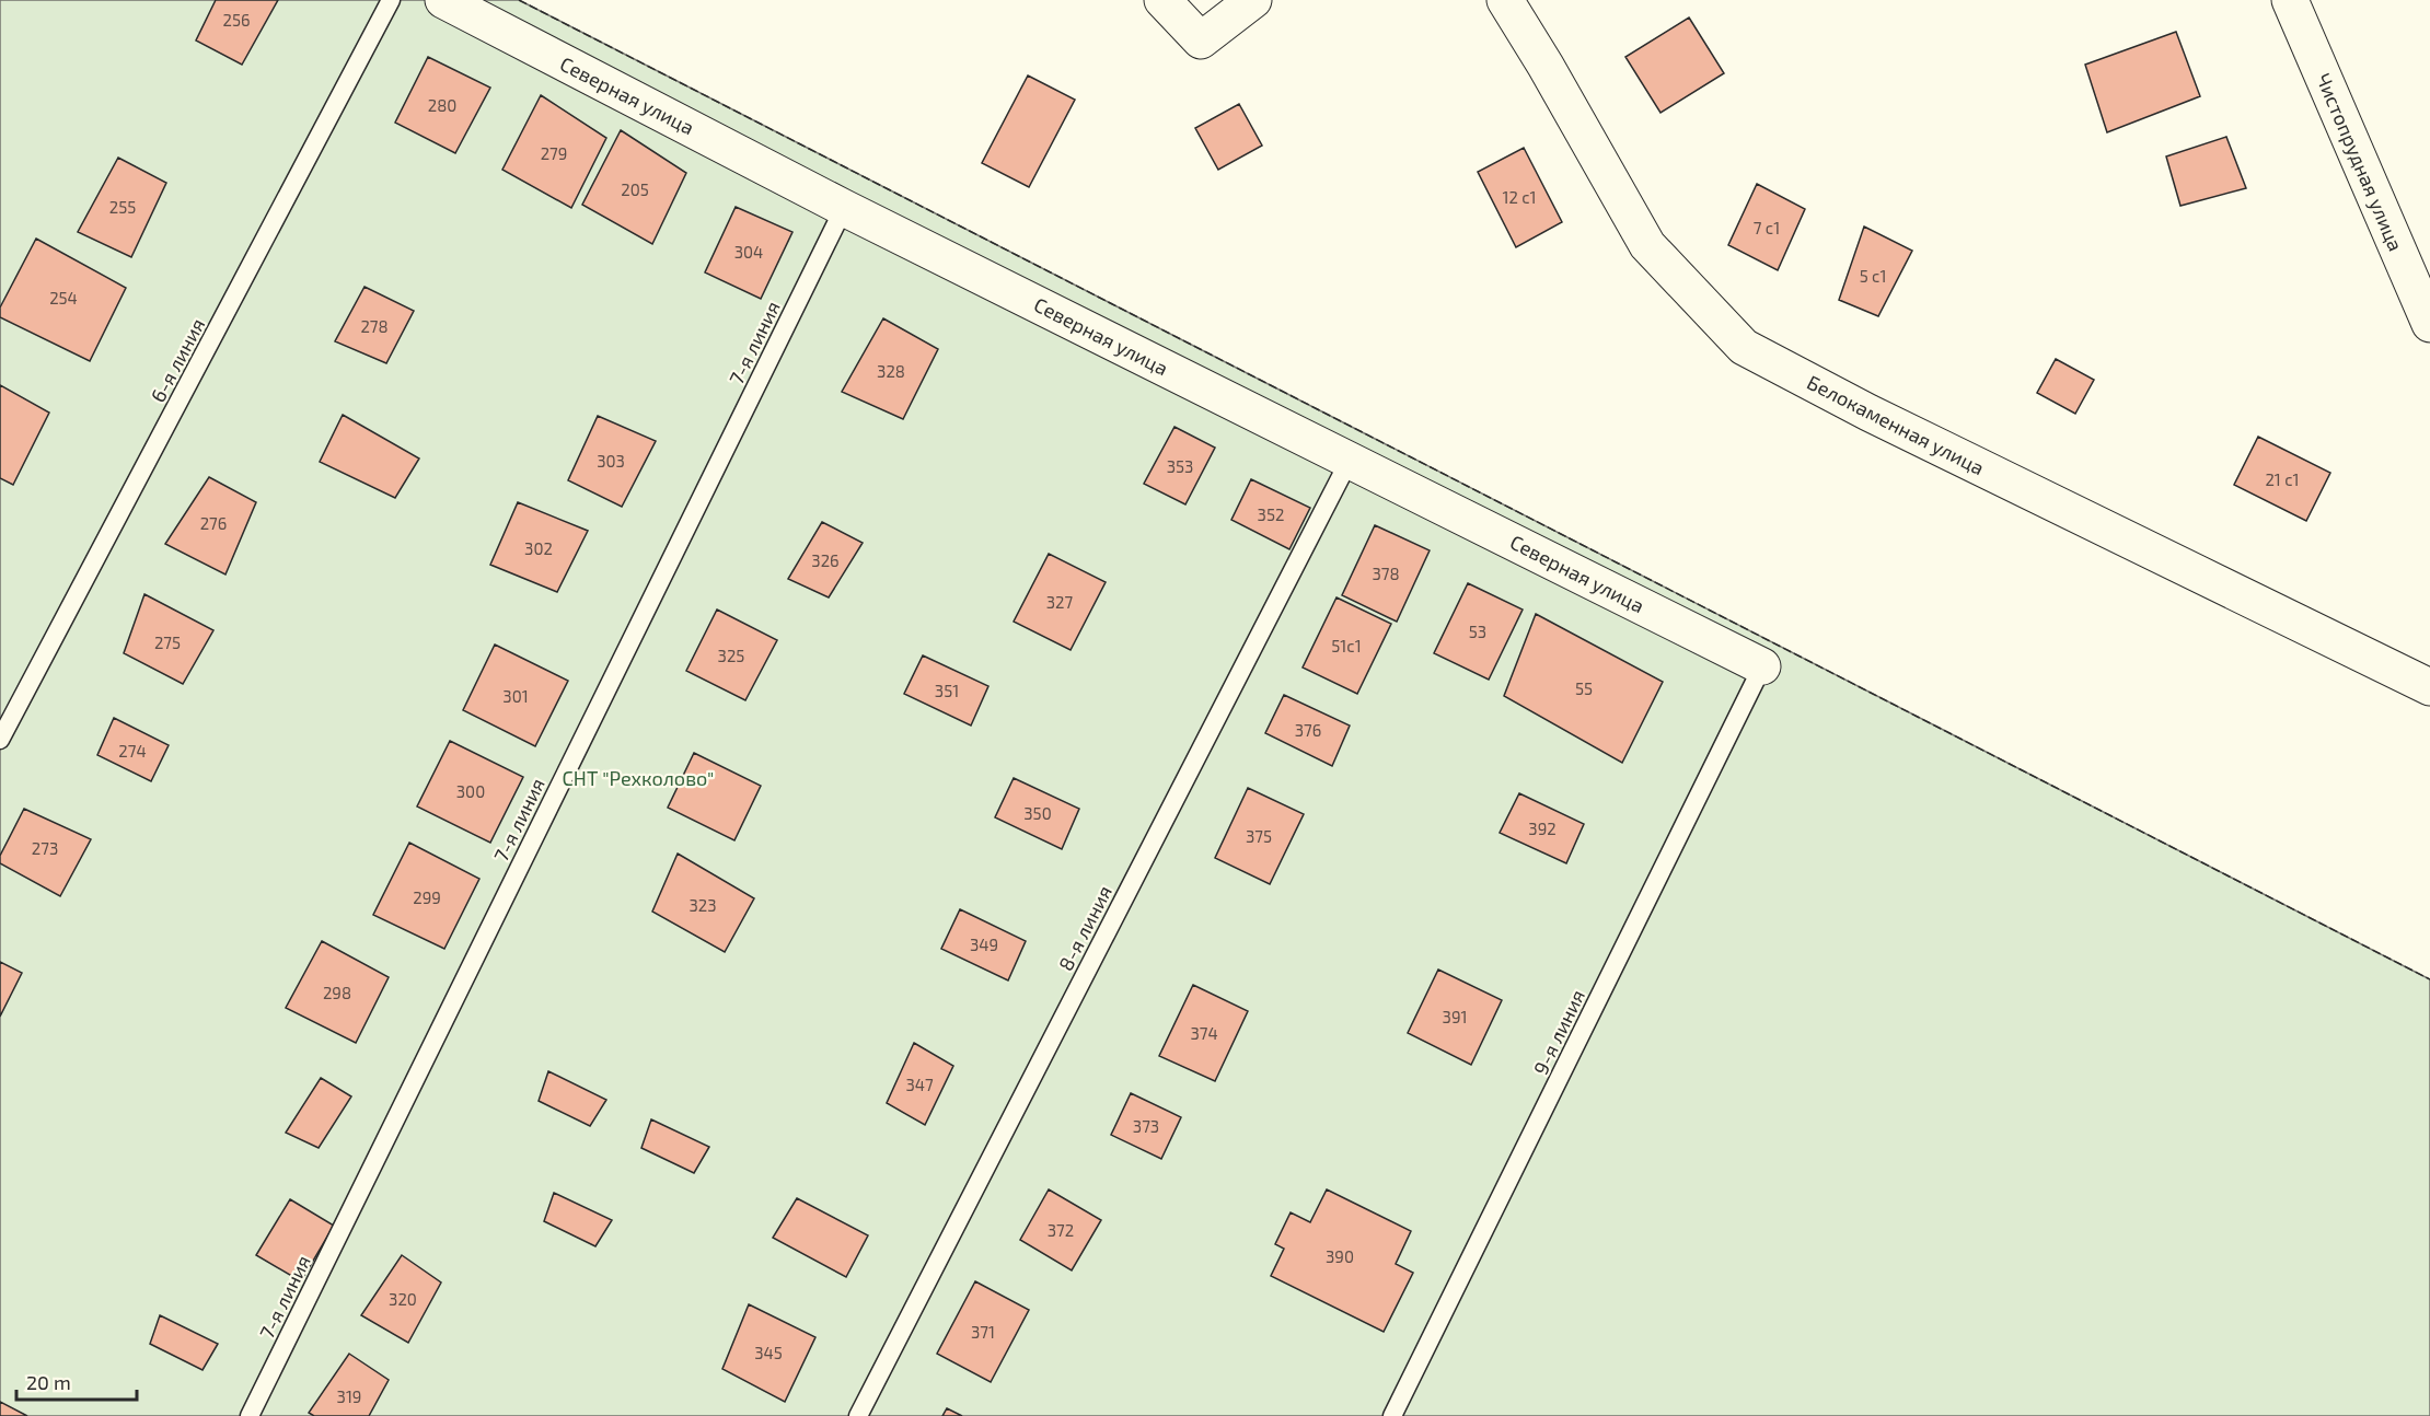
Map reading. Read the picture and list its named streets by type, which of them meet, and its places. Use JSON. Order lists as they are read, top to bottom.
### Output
{
  "streets": {
    "street": ["Северная улица", "Чистопрудная улица", "Белокаменная улица"],
    "lane": [
      "7-я линия",
      "6-я линия",
      "8-я линия",
      "9-я линия"
    ]
  },
  "crossings": [
    ["Северная улица", "7-я линия"],
    ["Северная улица", "8-я линия"],
    ["Северная улица", "9-я линия"]
  ],
  "parks": ["СНТ \"Рехколово\""],
  "house_numbers": [
    "256",
    "280",
    "279",
    "205",
    "12 с1",
    "255",
    "7 с1",
    "304",
    "5 с1",
    "254",
    "278",
    "328",
    "303",
    "353",
    "21 с1",
    "352",
    "276",
    "302",
    "326",
    "378",
    "327",
    "53",
    "275",
    "51с1",
    "325",
    "55",
    "351",
    "301",
    "376",
    "274",
    "300",
    "350",
    "392",
    "375",
    "273",
    "299",
    "323",
    "349",
    "298",
    "391",
    "374",
    "347",
    "373",
    "372",
    "390",
    "320",
    "371",
    "345",
    "319"
  ],
  "scale_bar": "20 m"
}
